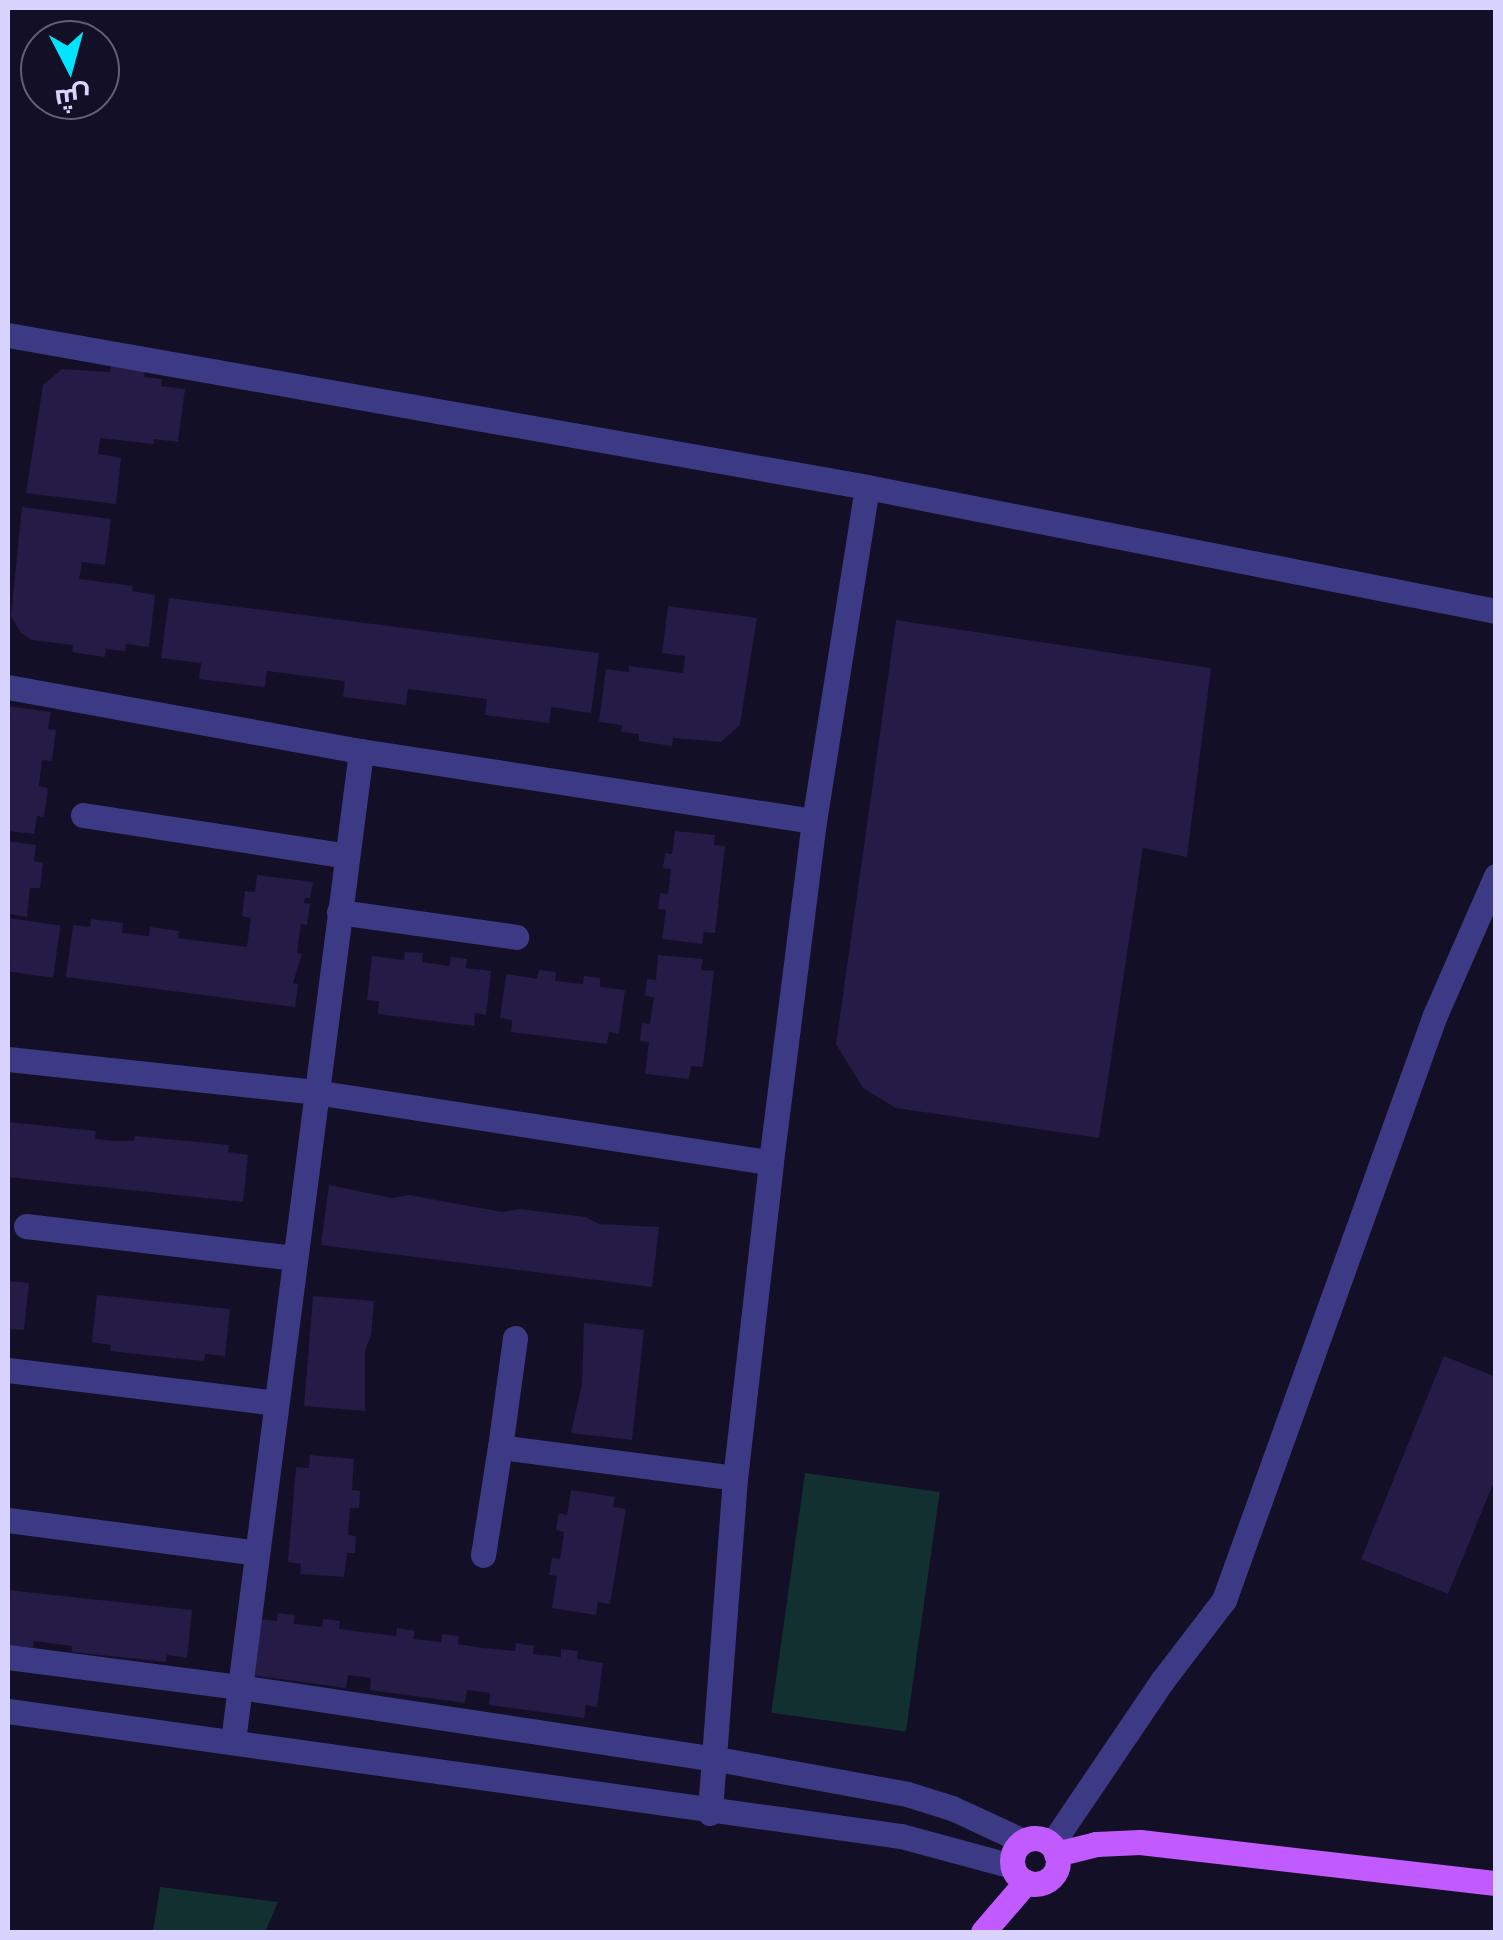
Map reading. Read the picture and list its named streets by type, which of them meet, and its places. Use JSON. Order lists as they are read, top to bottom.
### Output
{
  "north": "bottom"
}
